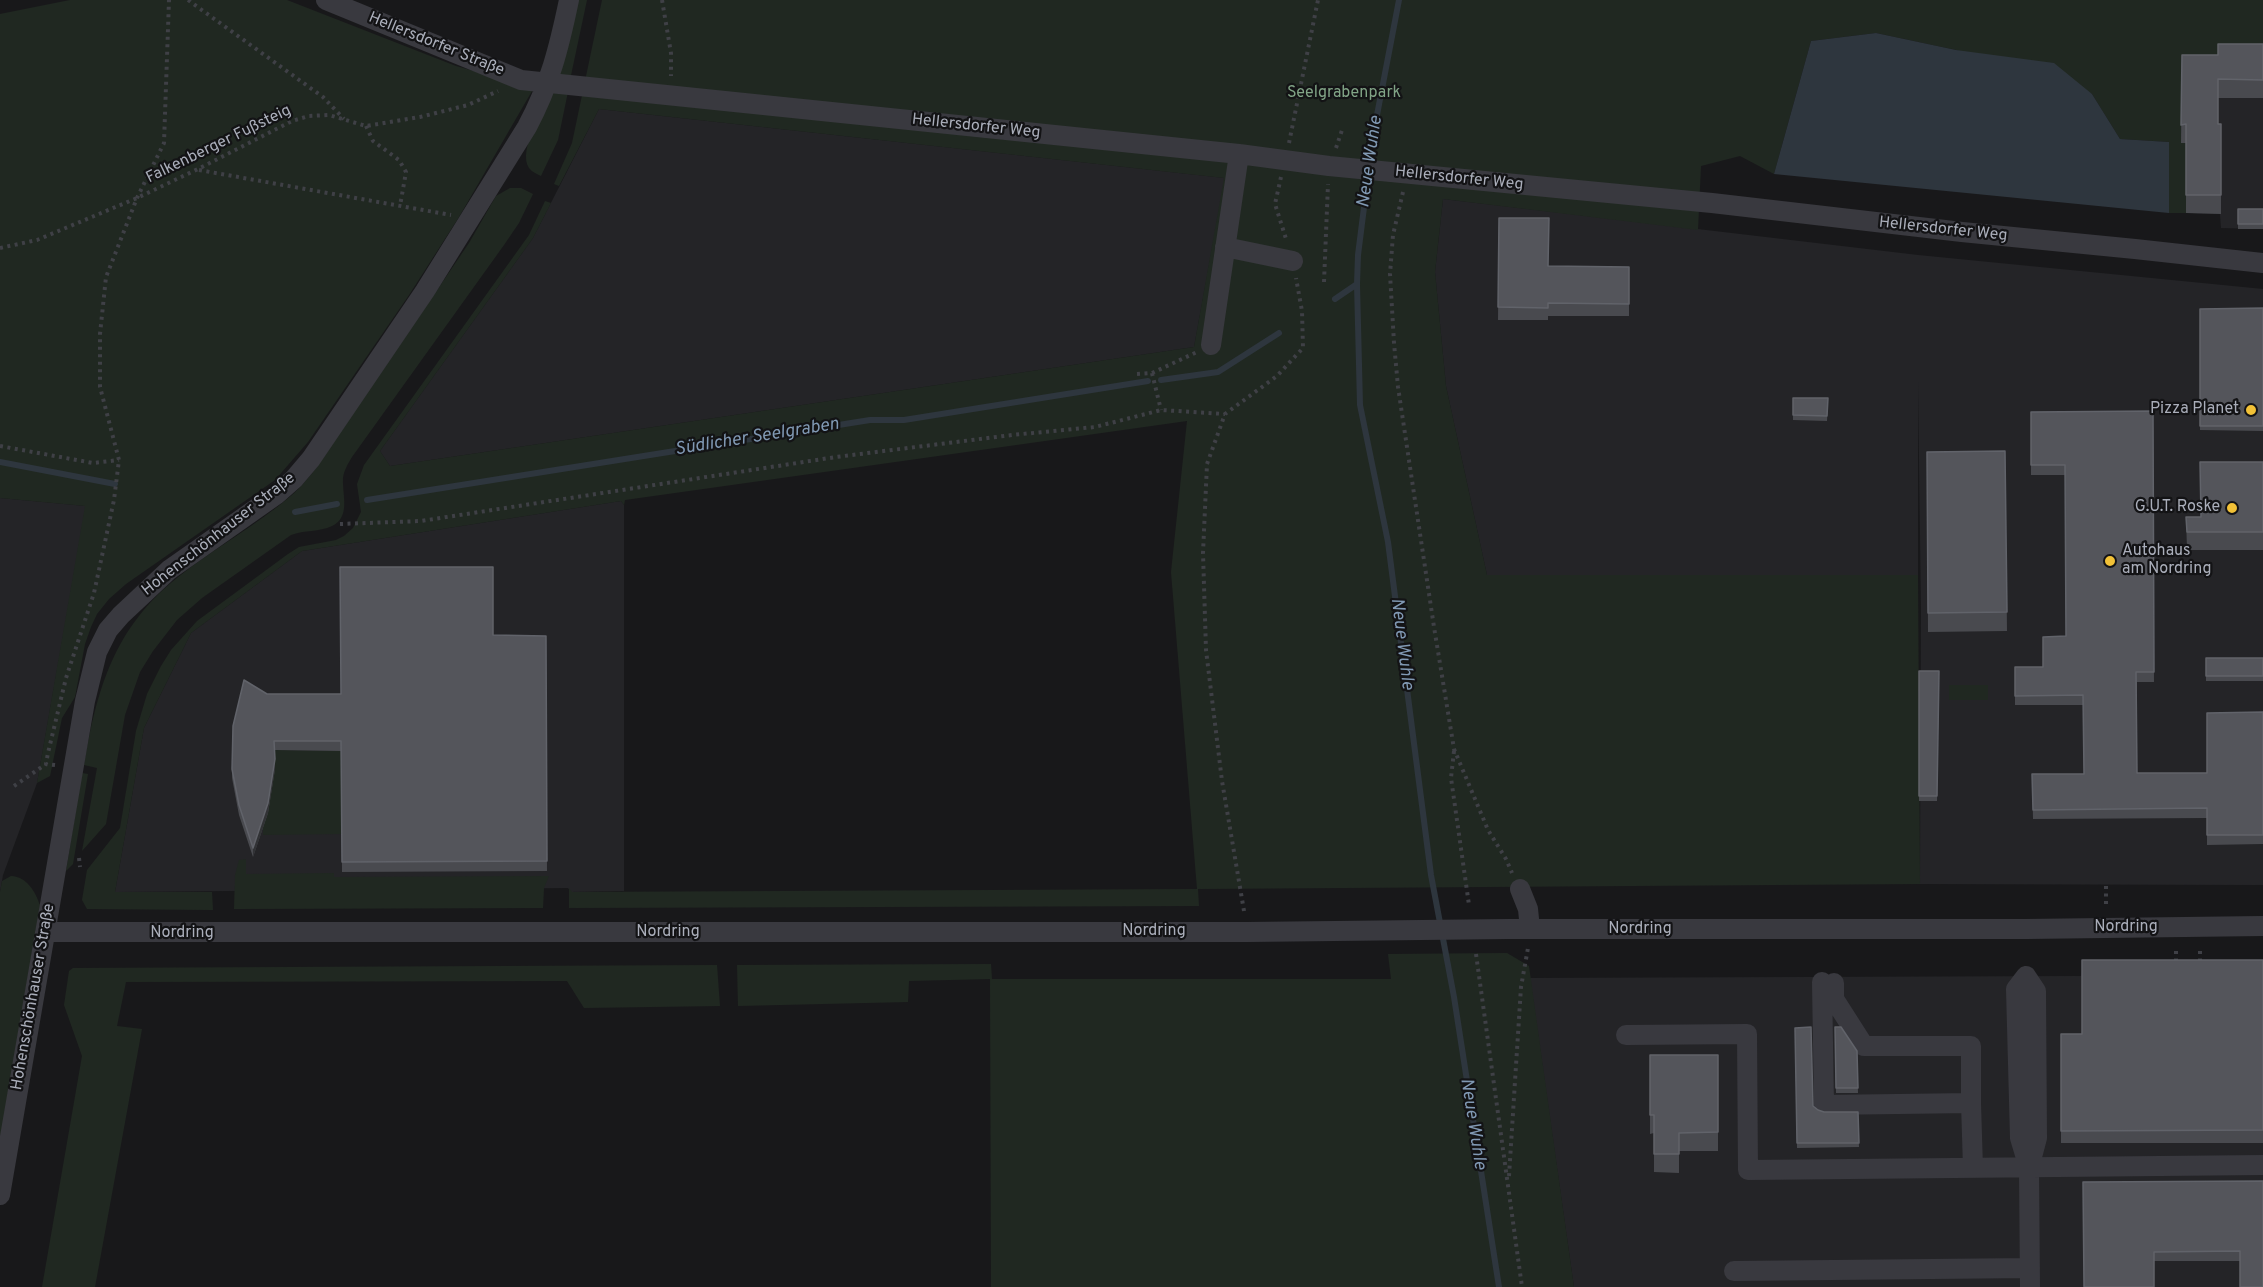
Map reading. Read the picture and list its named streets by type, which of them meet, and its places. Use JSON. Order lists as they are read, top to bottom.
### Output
{
  "streets": {
    "street": [
      "Hellersdorfer Straße",
      "Hellersdorfer Weg",
      "Hohenschönhauser Straße",
      "Nordring"
    ],
    "path": ["Falkenberger Fußsteig"]
  },
  "crossings": [
    ["Hellersdorfer Straße", "Hellersdorfer Weg"],
    ["Hellersdorfer Straße", "Falkenberger Fußsteig"],
    ["Hellersdorfer Straße", "Hohenschönhauser Straße"],
    ["Hellersdorfer Weg", "Hohenschönhauser Straße"],
    ["Hohenschönhauser Straße", "Nordring"]
  ],
  "water": ["Neue Wuhle", "Südlicher Seelgraben"],
  "parks": ["Seelgrabenpark"],
  "places": ["Pizza Planet", "G.U.T. Roske", "Autohaus am Nordring"]
}
